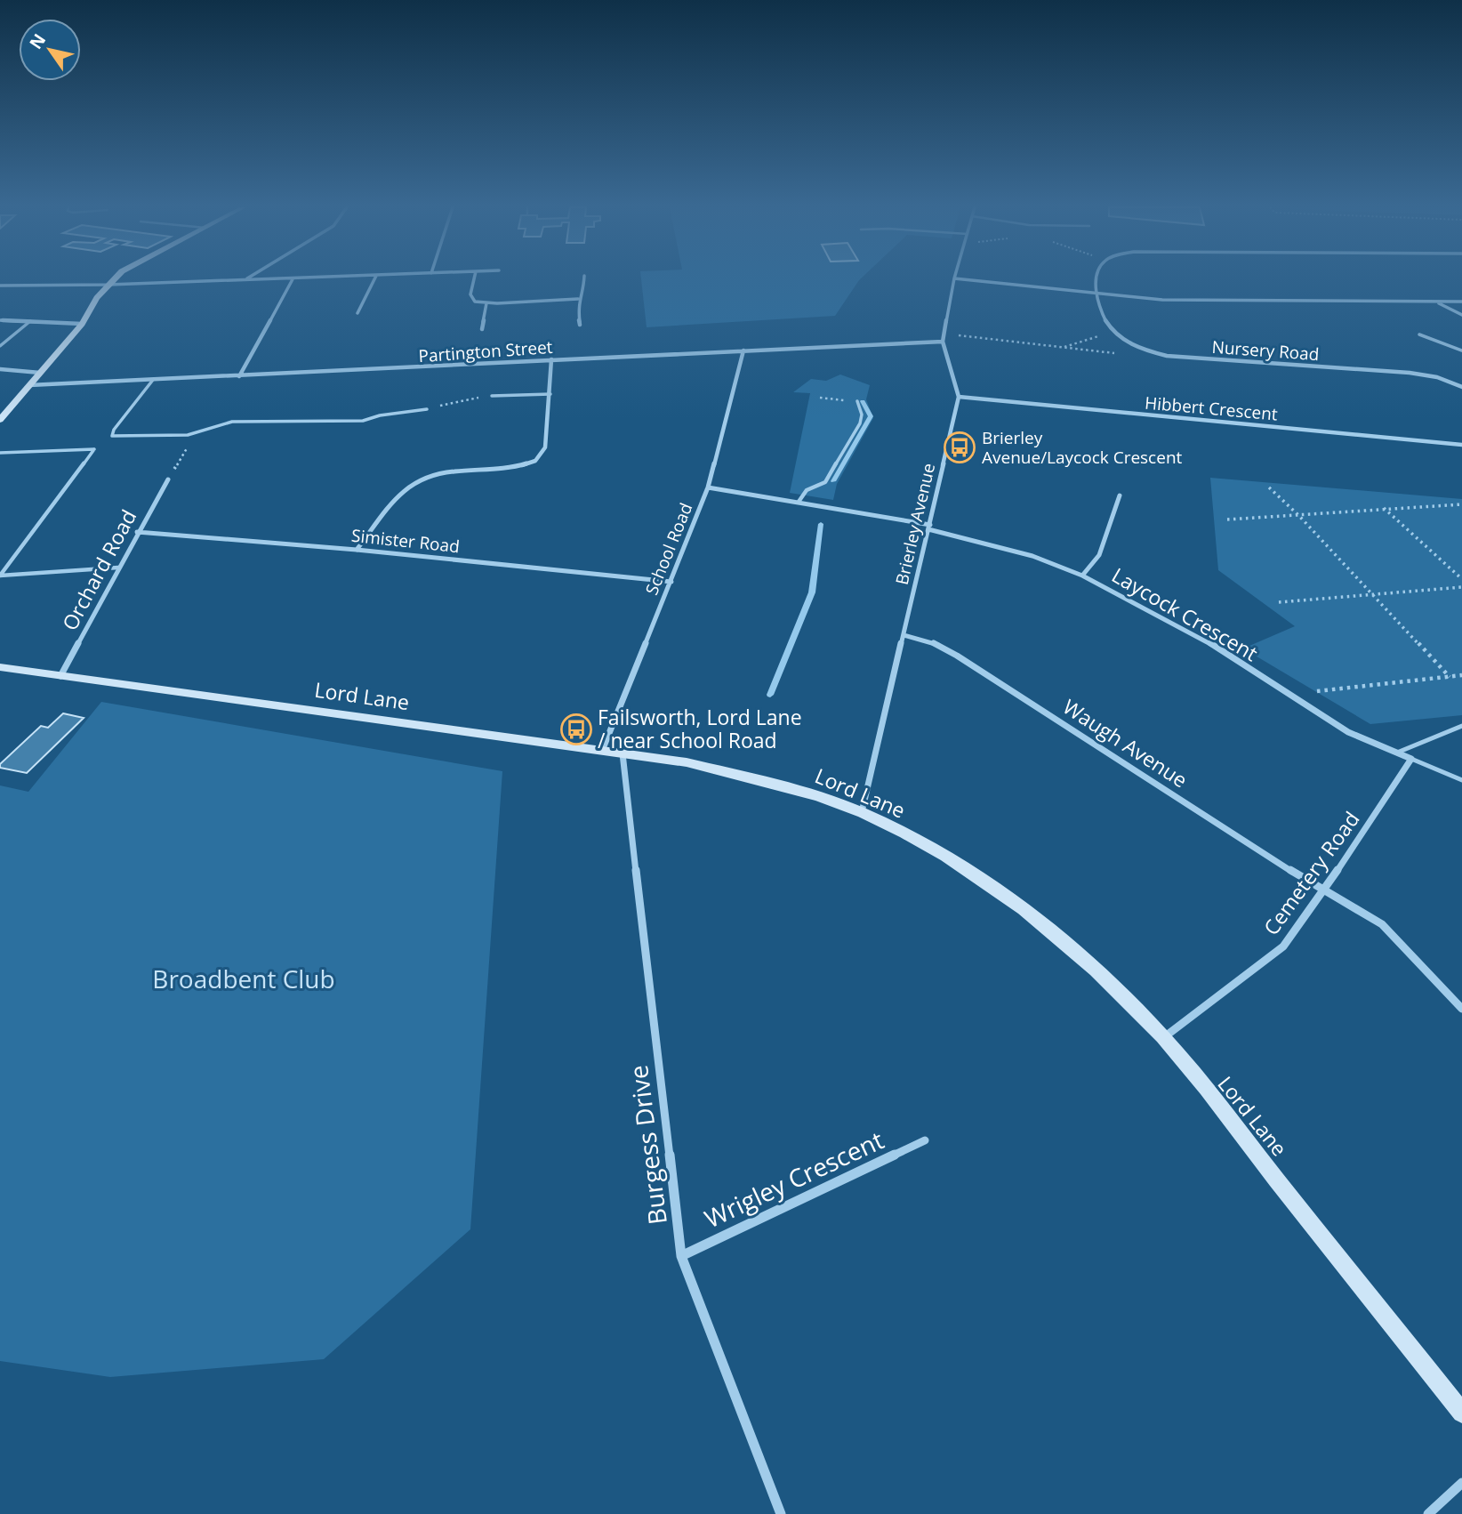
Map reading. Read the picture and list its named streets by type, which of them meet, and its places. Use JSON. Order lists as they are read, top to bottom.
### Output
{
  "streets": {
    "street": [
      "Nursery Road",
      "Partington Street",
      "Hibbert Crescent",
      "Brierley Avenue",
      "Simister Road",
      "School Road",
      "Orchard Road",
      "Laycock Crescent",
      "Lord Lane",
      "Waugh Avenue",
      "Cemetery Road",
      "Burgess Drive",
      "Wrigley Crescent"
    ]
  },
  "crossings": [
    ["Partington Street", "Brierley Avenue"],
    ["Partington Street", "School Road"],
    ["Hibbert Crescent", "Brierley Avenue"],
    ["Brierley Avenue", "Laycock Crescent"],
    ["Brierley Avenue", "Lord Lane"],
    ["Brierley Avenue", "Waugh Avenue"],
    ["Simister Road", "School Road"],
    ["Simister Road", "Orchard Road"],
    ["School Road", "Laycock Crescent"],
    ["School Road", "Lord Lane"],
    ["Orchard Road", "Lord Lane"],
    ["Laycock Crescent", "Cemetery Road"],
    ["Lord Lane", "Cemetery Road"],
    ["Lord Lane", "Burgess Drive"],
    ["Waugh Avenue", "Cemetery Road"],
    ["Burgess Drive", "Wrigley Crescent"]
  ],
  "parks": ["Broadbent Club"],
  "places": {
    "bus stop": ["Brierley Avenue/Laycock Crescent", "Failsworth, Lord Lane / near School Road"]
  },
  "north": "top left"
}
